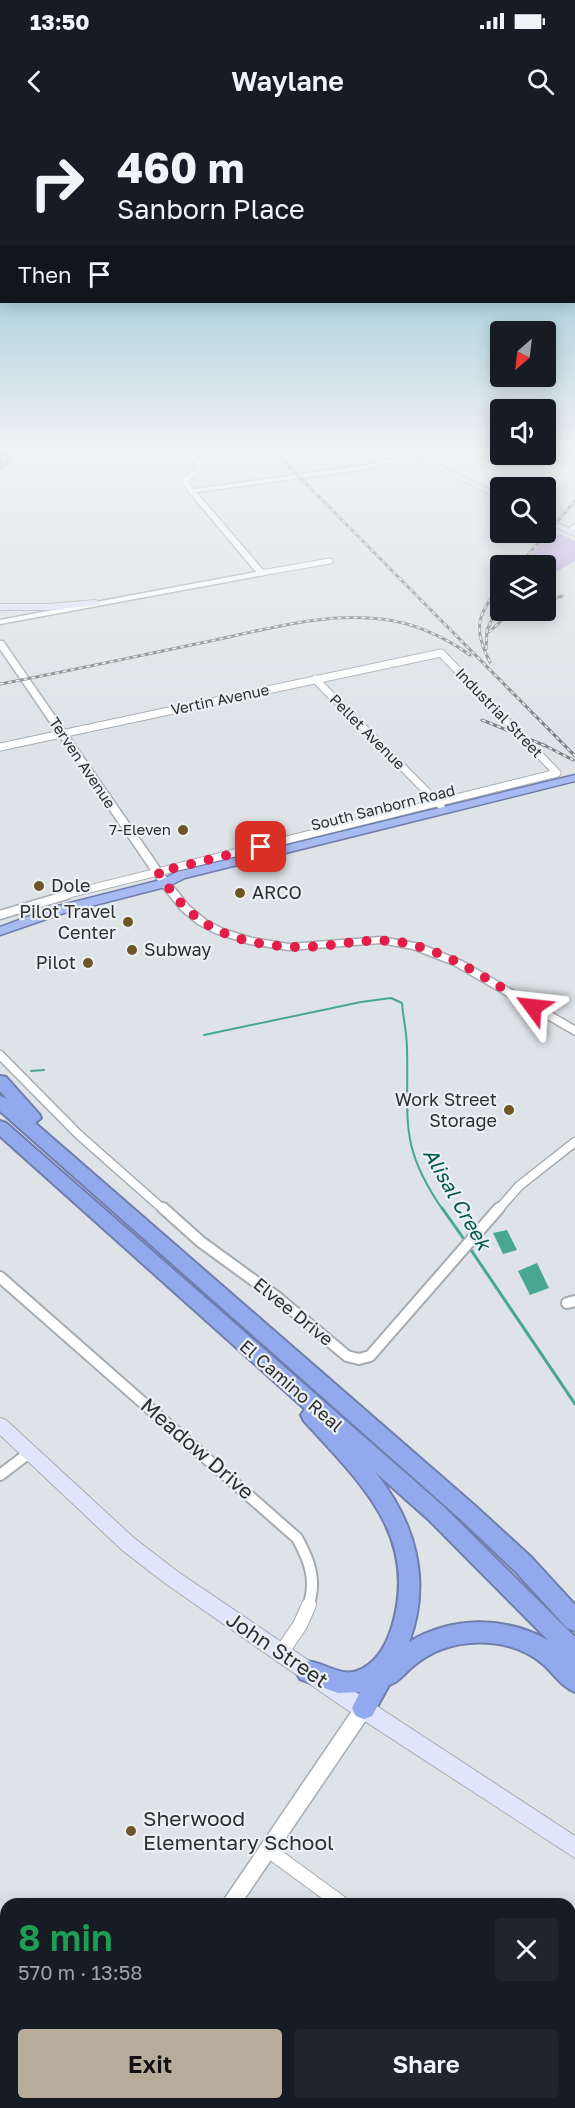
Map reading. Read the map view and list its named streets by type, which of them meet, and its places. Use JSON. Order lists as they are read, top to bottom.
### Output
{
  "streets": {
    "highway": ["South Sanborn Road", "El Camino Real"],
    "main road": ["John Street"],
    "street": [
      "Vertin Avenue",
      "Industrial Street",
      "Pellet Avenue",
      "Terven Avenue",
      "Elvee Drive",
      "Meadow Drive"
    ]
  },
  "crossings": [
    ["Vertin Avenue", "Industrial Street"],
    ["Vertin Avenue", "Pellet Avenue"],
    ["Vertin Avenue", "Terven Avenue"],
    ["Industrial Street", "Pellet Avenue"],
    ["Industrial Street", "South Sanborn Road"],
    ["Pellet Avenue", "South Sanborn Road"],
    ["Terven Avenue", "South Sanborn Road"],
    ["Meadow Drive", "John Street"]
  ],
  "water": ["Alisal Creek"],
  "places": [
    "7-Eleven",
    "Dole",
    "ARCO",
    "Pilot Travel Center",
    "Subway",
    "Pilot",
    "Work Street Storage",
    "Sherwood Elementary School"
  ],
  "north": "bottom left",
  "page": {
    "status": "13:50",
    "header": "Waylane",
    "turn": ["460 m", "Sanborn Place"],
    "then": "Then",
    "heading": ["8 min", "570 m · 13:58"],
    "buttons": ["Exit", "Share"]
  }
}
